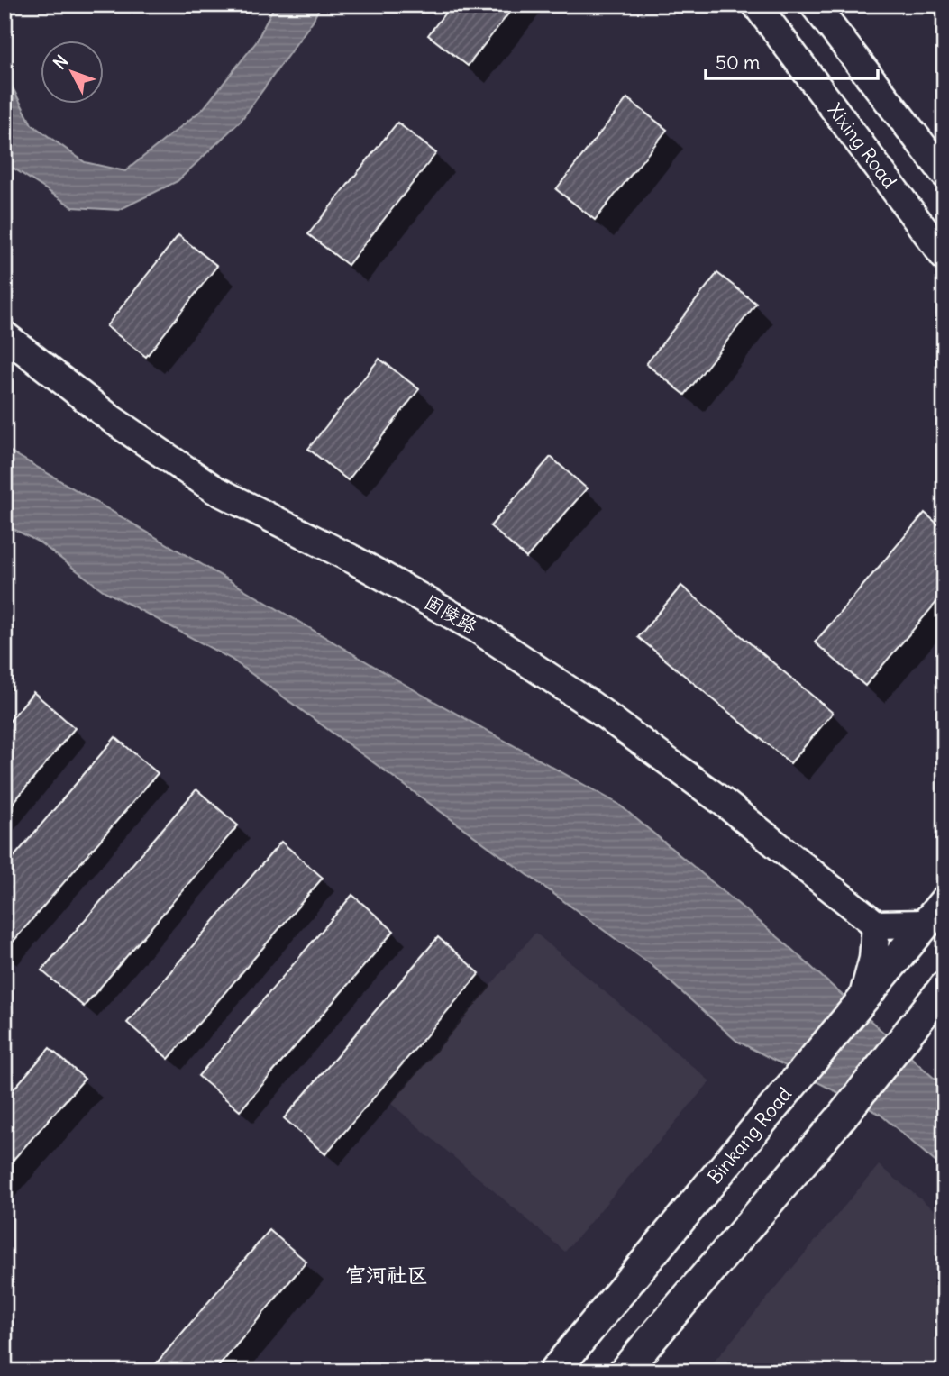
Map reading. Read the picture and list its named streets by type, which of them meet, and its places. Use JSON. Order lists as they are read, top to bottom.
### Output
{
  "streets": {
    "main road": ["Binkang Road"],
    "street": ["Xixing Road", "固陵路"]
  },
  "districts": ["官河社区"],
  "scale_bar": "50 m",
  "north": "top left"
}
